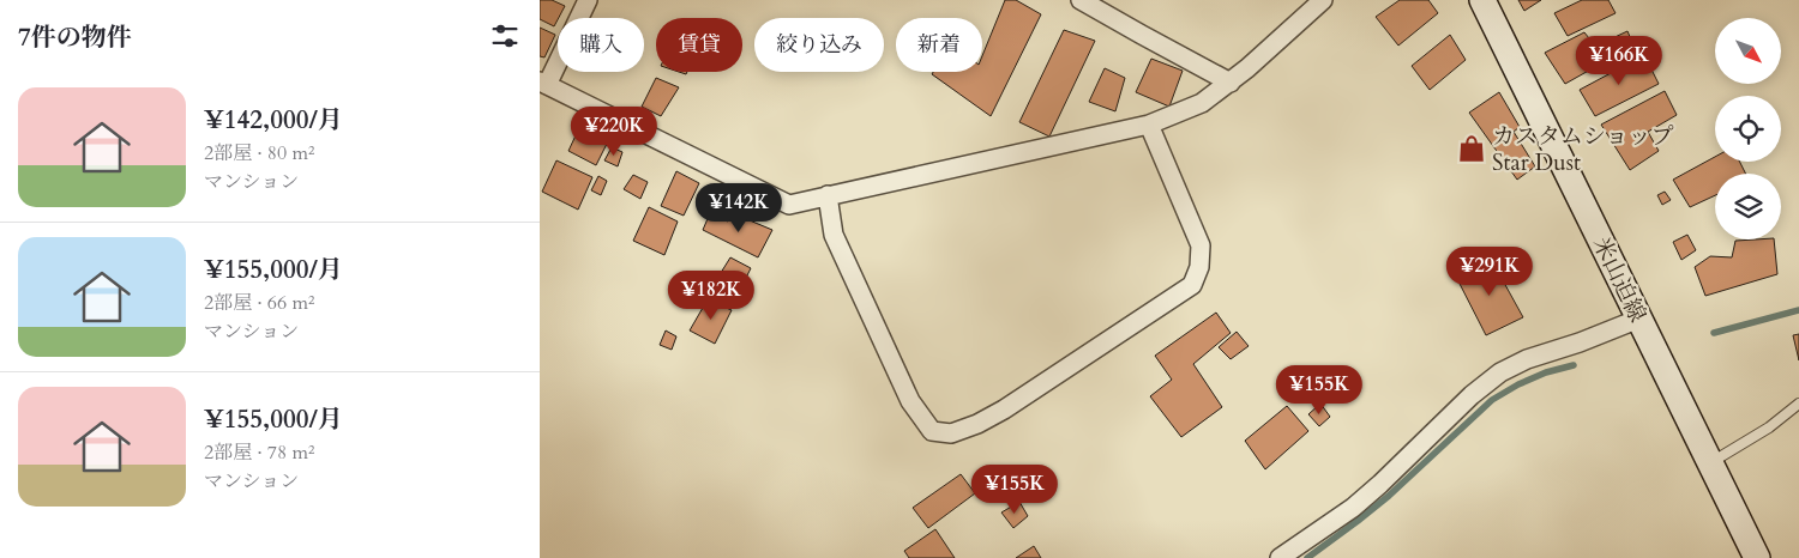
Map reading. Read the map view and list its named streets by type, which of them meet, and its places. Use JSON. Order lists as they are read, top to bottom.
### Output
{
  "streets": {
    "main road": ["米山迫線"]
  },
  "places": {
    "shop": ["カスタムショップ Star Dust"]
  },
  "north": "bottom right",
  "page": {
    "heading": "7件の物件",
    "chip": [
      "購入",
      "賃貸",
      "絞り込み",
      "新着"
    ],
    "price": [
      "¥166K",
      "¥220K",
      "¥142K",
      "¥291K",
      "¥182K",
      "¥155K",
      "¥155K"
    ],
    "list": [
      {
        "name": "¥142,000/月",
        "note": "2部屋 · 80 m² · マンション"
      },
      {
        "name": "¥155,000/月",
        "note": "2部屋 · 66 m² · マンション"
      },
      {
        "name": "¥155,000/月",
        "note": "2部屋 · 78 m² · マンション"
      }
    ]
  }
}
